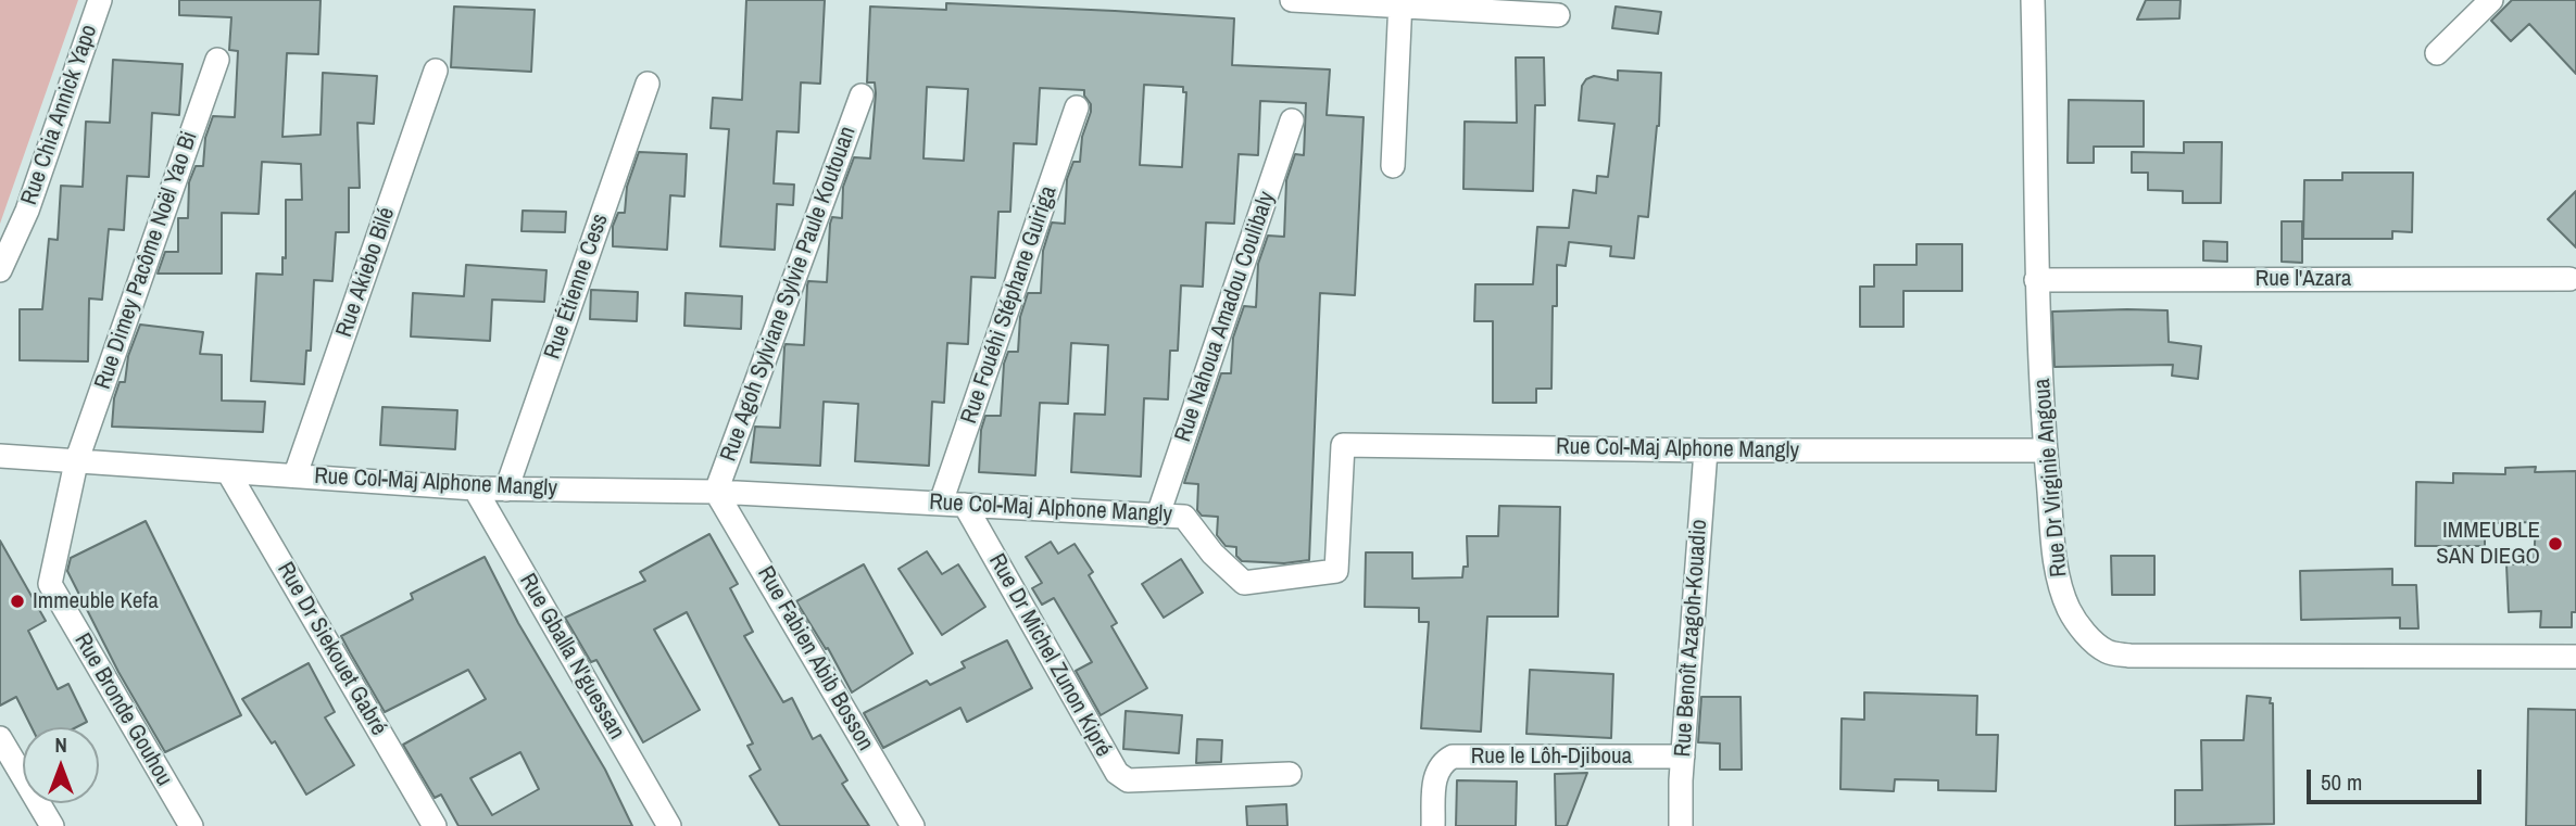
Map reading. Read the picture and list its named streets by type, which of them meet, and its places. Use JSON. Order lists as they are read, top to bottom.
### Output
{
  "streets": {
    "street": [
      "Rue Chia Annick Yapo",
      "Rue Dimey Pacôme Noël Yao Bi",
      "Rue Akiebo Bilé",
      "Rue l'Azara",
      "Rue Étienne Cess",
      "Rue Agoh Sylviane Sylvie Paule Koutouan",
      "Rue Fouéhi Stéphane Guiriga",
      "Rue Nahoua Amadou Coulibaly",
      "Rue Col-Maj Alphone Mangly",
      "Rue Dr Virginie Angoua",
      "Rue Benoît Azagoh-Kouadio",
      "Rue Dr Siekouet Gabré",
      "Rue Dr Michel Zunon Kipré",
      "Rue Gballa N'guessan",
      "Rue Fabien Abib Bosson",
      "Rue Bronde Gouhou",
      "Rue le Lôh-Djiboua"
    ]
  },
  "crossings": [
    ["Rue Dimey Pacôme Noël Yao Bi", "Rue Col-Maj Alphone Mangly"],
    ["Rue Dimey Pacôme Noël Yao Bi", "Rue Bronde Gouhou"],
    ["Rue Akiebo Bilé", "Rue Col-Maj Alphone Mangly"],
    ["Rue l'Azara", "Rue Dr Virginie Angoua"],
    ["Rue Étienne Cess", "Rue Col-Maj Alphone Mangly"],
    ["Rue Agoh Sylviane Sylvie Paule Koutouan", "Rue Col-Maj Alphone Mangly"],
    ["Rue Agoh Sylviane Sylvie Paule Koutouan", "Rue Fabien Abib Bosson"],
    ["Rue Fouéhi Stéphane Guiriga", "Rue Col-Maj Alphone Mangly"],
    ["Rue Nahoua Amadou Coulibaly", "Rue Col-Maj Alphone Mangly"],
    ["Rue Col-Maj Alphone Mangly", "Rue Dr Virginie Angoua"],
    ["Rue Col-Maj Alphone Mangly", "Rue Benoît Azagoh-Kouadio"],
    ["Rue Col-Maj Alphone Mangly", "Rue Dr Siekouet Gabré"],
    ["Rue Col-Maj Alphone Mangly", "Rue Dr Michel Zunon Kipré"],
    ["Rue Col-Maj Alphone Mangly", "Rue Gballa N'guessan"],
    ["Rue Col-Maj Alphone Mangly", "Rue Fabien Abib Bosson"],
    ["Rue Col-Maj Alphone Mangly", "Rue Bronde Gouhou"],
    ["Rue Benoît Azagoh-Kouadio", "Rue le Lôh-Djiboua"]
  ],
  "places": ["IMMEUBLE SAN DIEGO", "Immeuble Kefa"],
  "scale_bar": "50 m",
  "north": "top"
}
